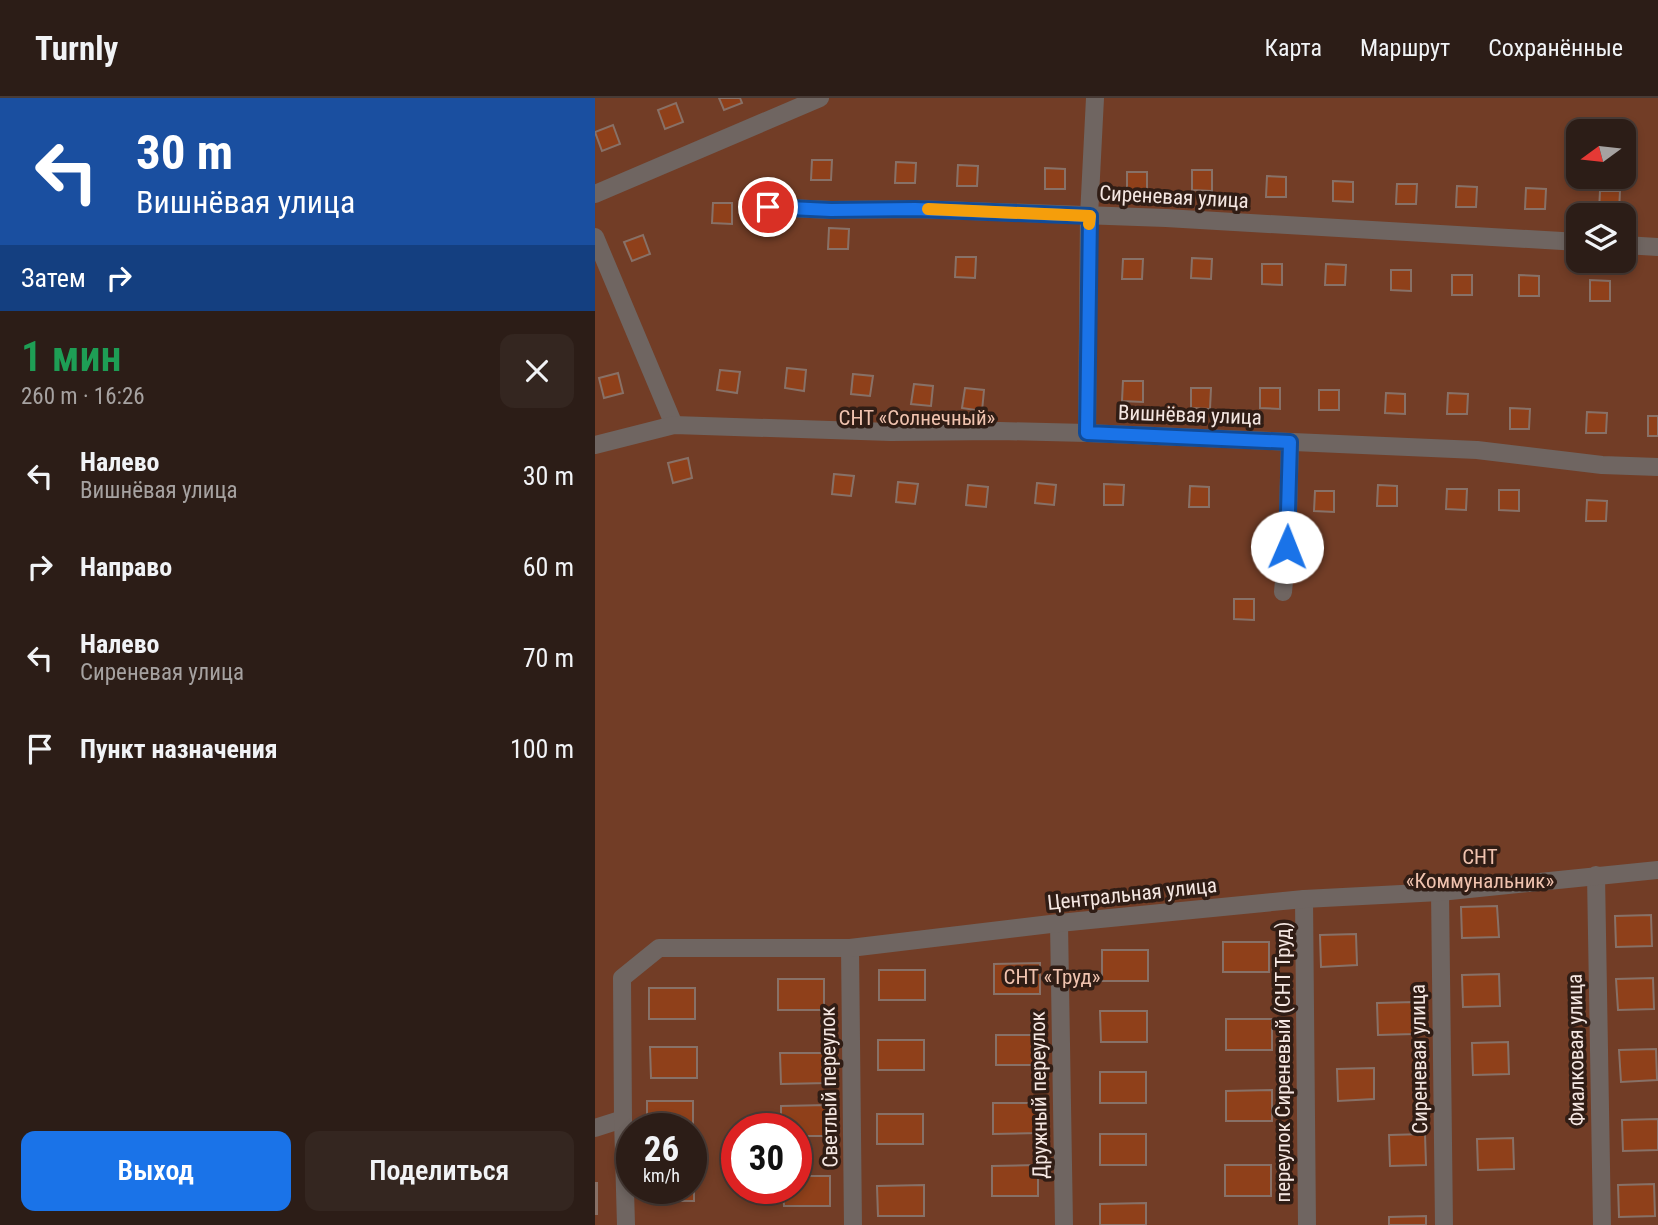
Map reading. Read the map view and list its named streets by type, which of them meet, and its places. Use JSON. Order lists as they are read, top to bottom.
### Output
{
  "streets": {
    "street": [
      "Сиреневая улица",
      "Вишнёвая улица",
      "Центральная улица",
      "Фиалковая улица",
      "переулок Сиреневый (СНТ Труд)",
      "Светлый переулок",
      "Дружный переулок"
    ]
  },
  "crossings": [
    ["Сиреневая улица", "Центральная улица"],
    ["Центральная улица", "Фиалковая улица"],
    ["Центральная улица", "переулок Сиреневый (СНТ Труд)"],
    ["Центральная улица", "Светлый переулок"],
    ["Центральная улица", "Дружный переулок"]
  ],
  "parks": ["СНТ «Солнечный»", "СНТ «Коммунальник»", "СНТ «Труд»"],
  "north": "left",
  "page": {
    "header": "Turnly",
    "nav": ["Карта", "Маршрут", "Сохранённые"],
    "turn": ["30 m", "Вишнёвая улица"],
    "then": "Затем",
    "heading": ["1 мин", "260 m · 16:26"],
    "list": [
      {
        "name": "Налево",
        "note": "Вишнёвая улица",
        "value": "30 m"
      },
      {
        "name": "Направо",
        "value": "60 m"
      },
      {
        "name": "Налево",
        "note": "Сиреневая улица",
        "value": "70 m"
      },
      {
        "name": "Пункт назначения",
        "value": "100 m"
      }
    ],
    "speed": "26 km/h",
    "limit": "30",
    "buttons": ["Выход", "Поделиться"]
  }
}
